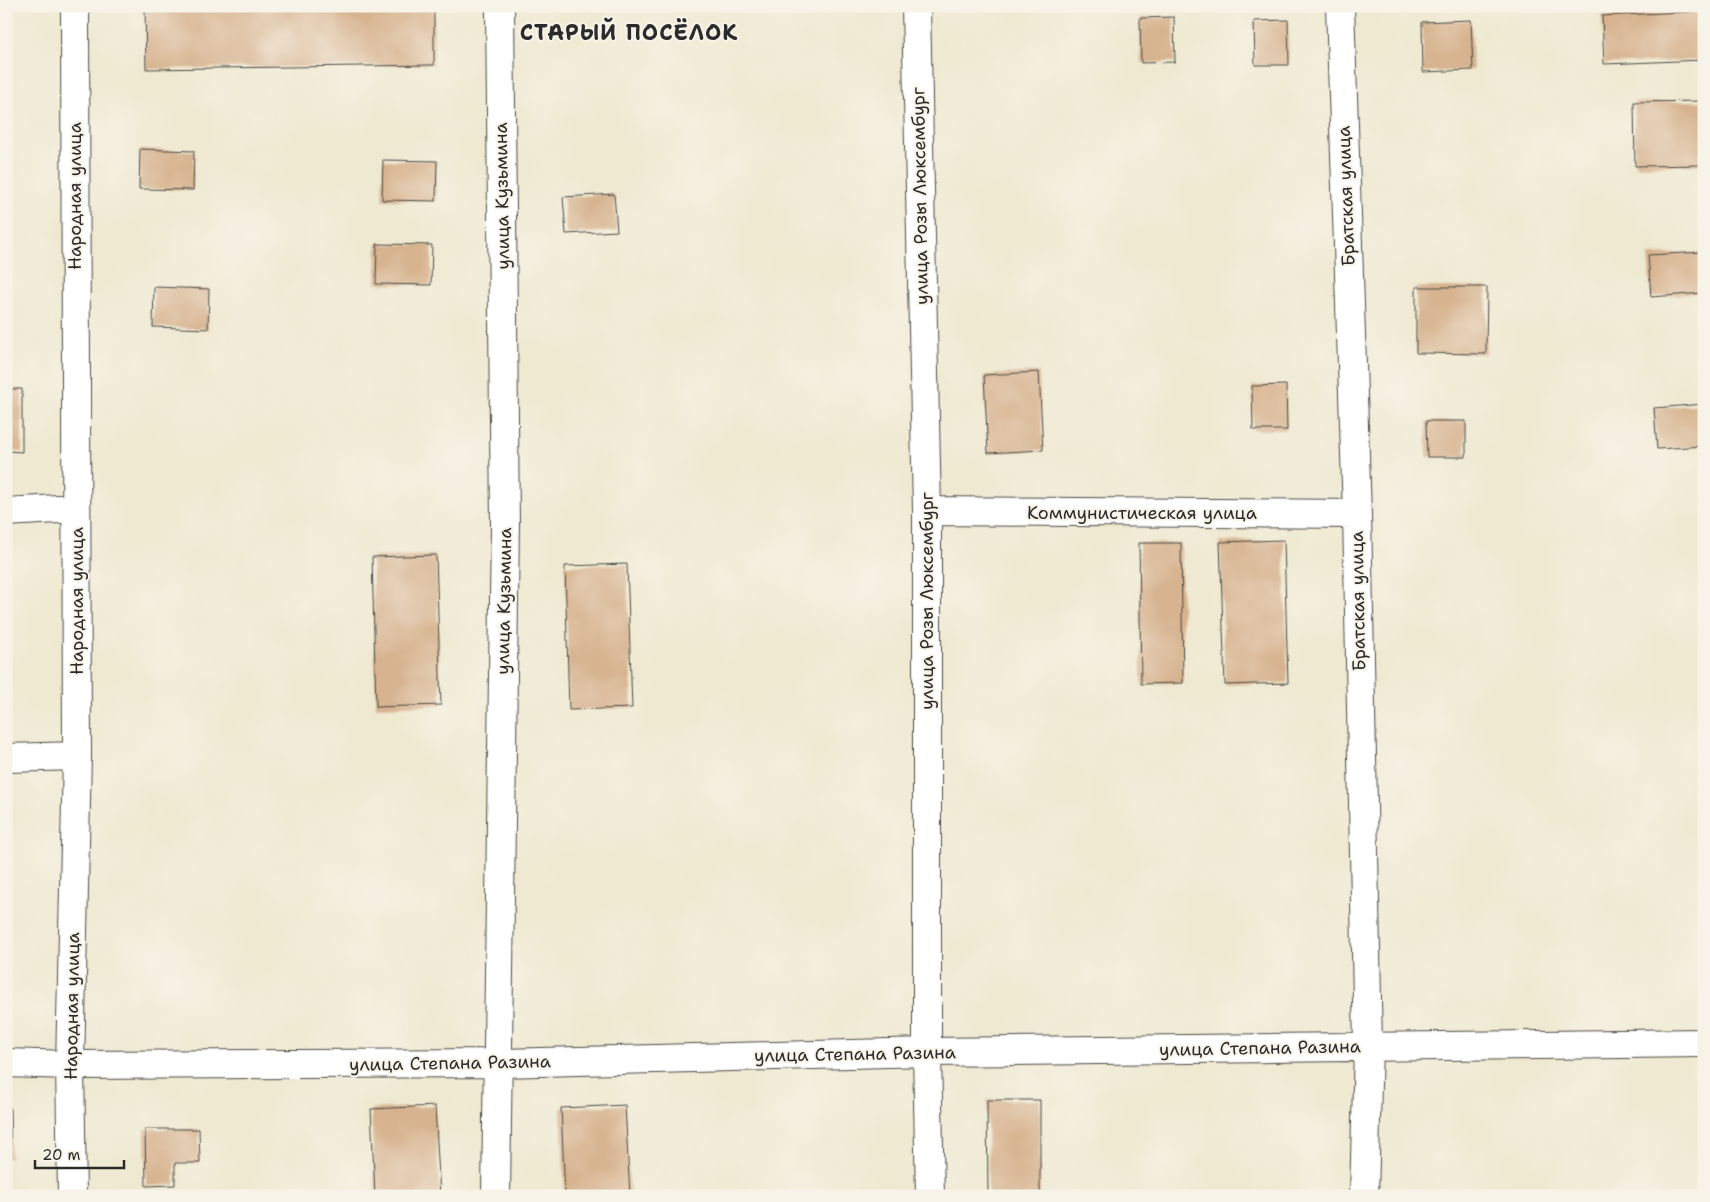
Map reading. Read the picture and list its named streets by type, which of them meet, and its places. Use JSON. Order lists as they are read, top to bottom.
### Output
{
  "streets": {
    "street": [
      "Народная улица",
      "улица Кузьмина",
      "улица Розы Люксембург",
      "Братская улица",
      "Коммунистическая улица",
      "улица Степана Разина"
    ]
  },
  "crossings": [
    ["Народная улица", "улица Степана Разина"],
    ["улица Кузьмина", "улица Степана Разина"],
    ["улица Розы Люксембург", "Коммунистическая улица"],
    ["улица Розы Люксембург", "улица Степана Разина"],
    ["Братская улица", "Коммунистическая улица"],
    ["Братская улица", "улица Степана Разина"]
  ],
  "districts": ["СТАРЫЙ ПОСЁЛОК"],
  "scale_bar": "20 m"
}
